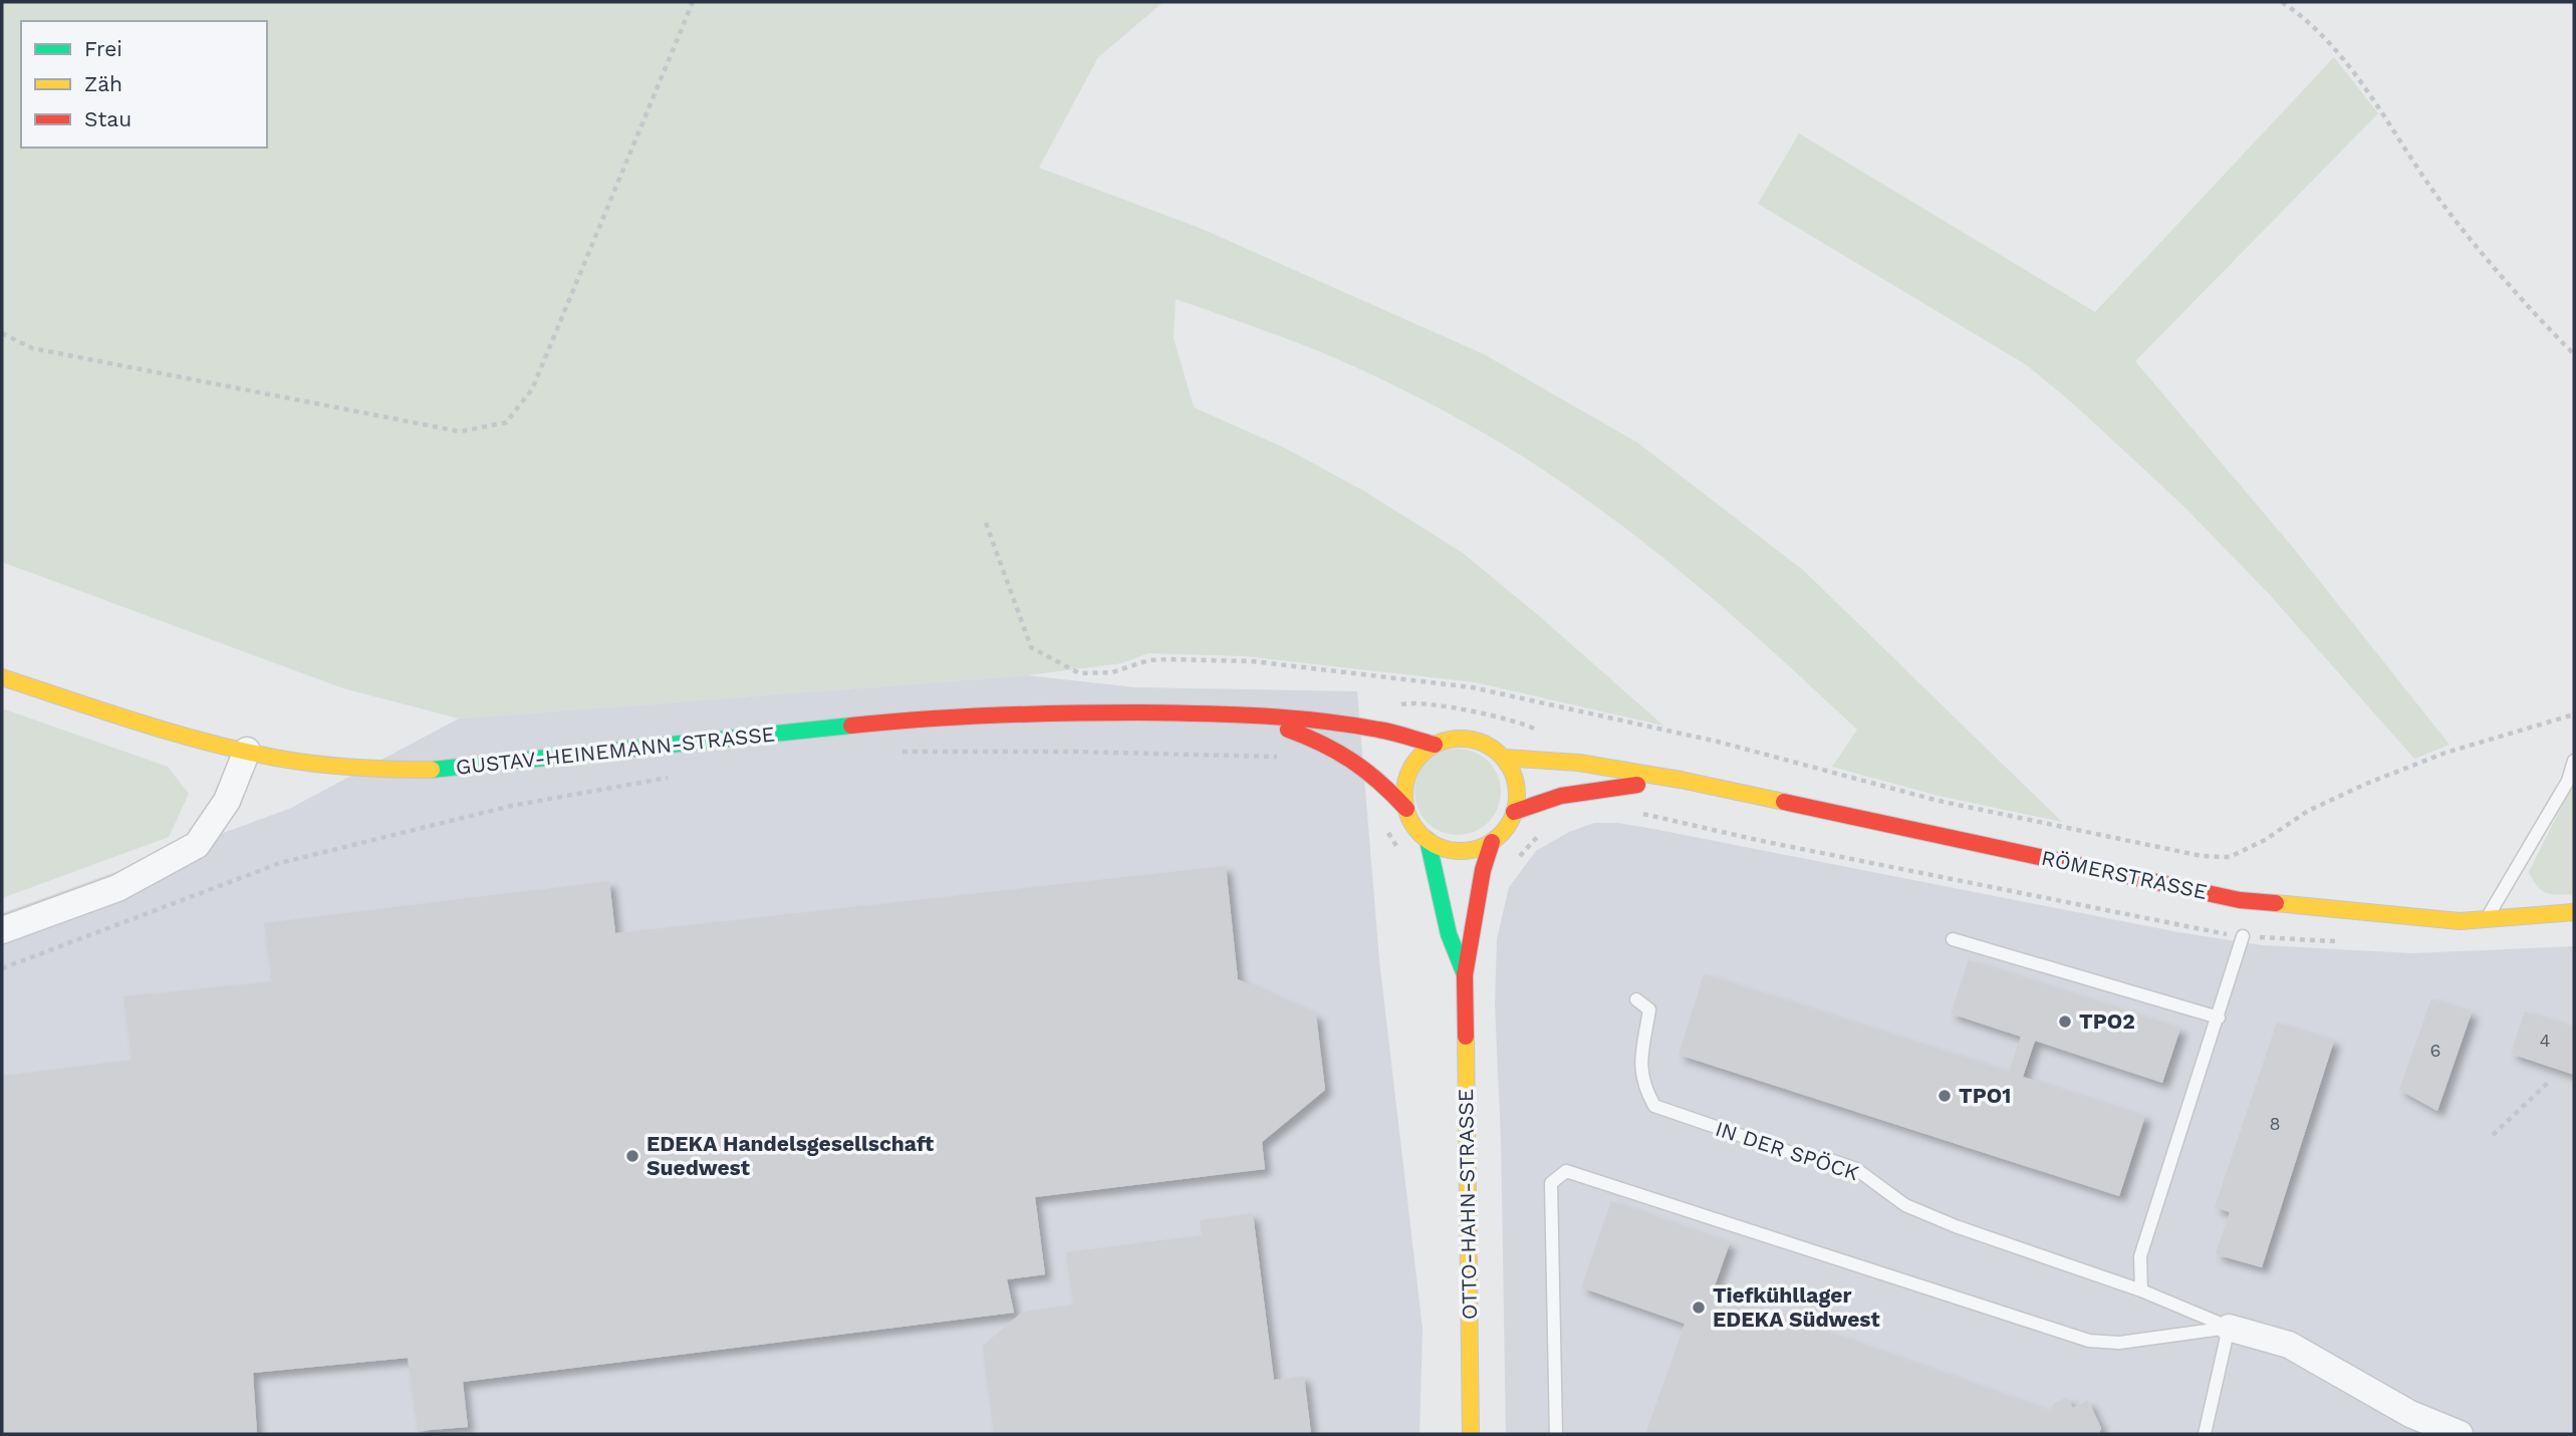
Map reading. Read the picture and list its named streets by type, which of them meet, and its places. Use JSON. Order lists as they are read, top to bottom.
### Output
{
  "streets": {
    "street": [
      "GUSTAV-HEINEMANN-STRASSE",
      "RÖMERSTRASSE",
      "IN DER SPÖCK",
      "OTTO-HAHN-STRASSE"
    ]
  },
  "crossings": [
    ["GUSTAV-HEINEMANN-STRASSE", "RÖMERSTRASSE"],
    ["GUSTAV-HEINEMANN-STRASSE", "OTTO-HAHN-STRASSE"],
    ["RÖMERSTRASSE", "OTTO-HAHN-STRASSE"]
  ],
  "places": [
    "TPO2",
    "TPO1",
    "EDEKA Handelsgesellschaft Suedwest",
    "Tiefkühllager EDEKA Südwest"
  ],
  "house_numbers": ["4", "6", "8"],
  "legend": ["Frei", "Zäh", "Stau"]
}
